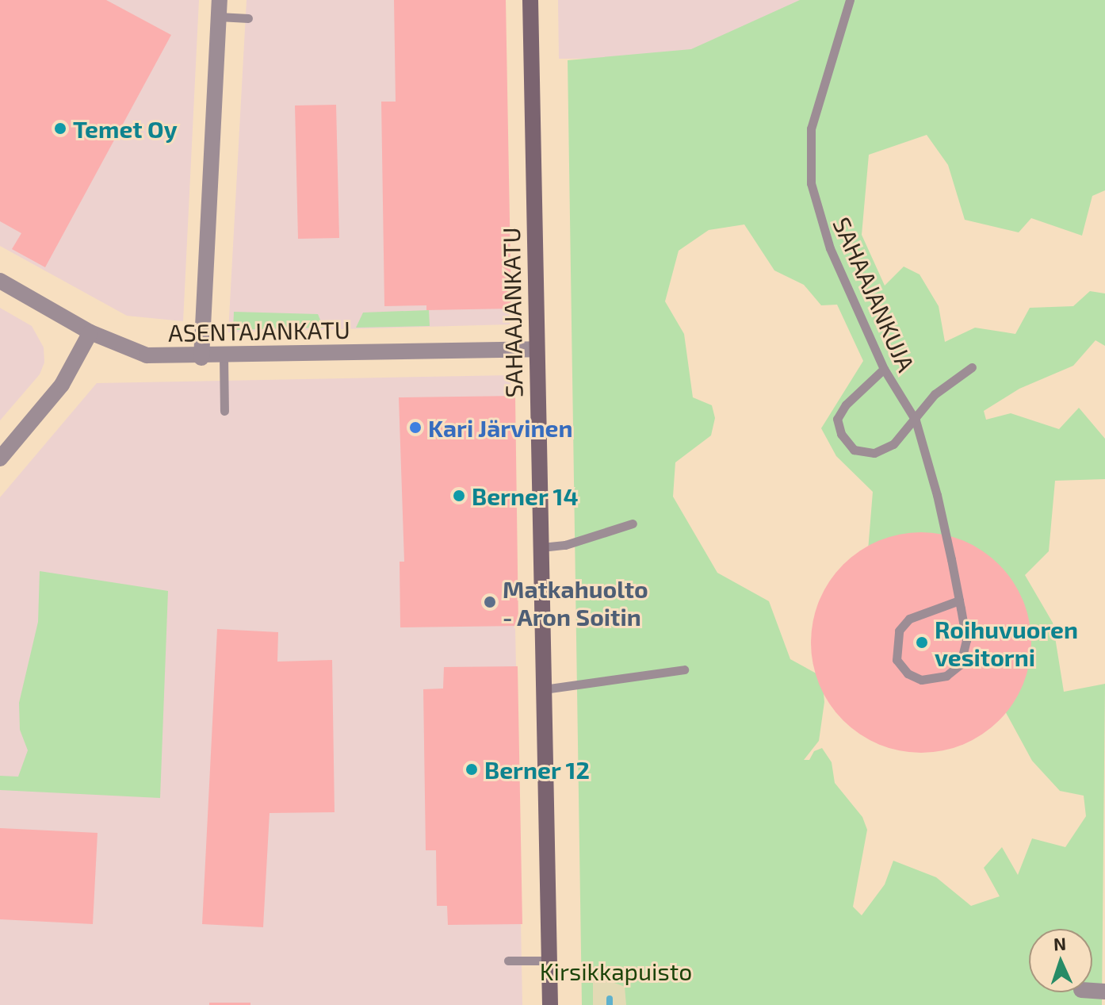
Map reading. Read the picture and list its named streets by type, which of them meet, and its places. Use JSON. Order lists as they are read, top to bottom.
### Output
{
  "streets": {
    "main road": ["SAHAAJANKATU"],
    "street": ["ASENTAJANKATU"],
    "lane": ["SAHAAJANKUJA"]
  },
  "crossings": [
    ["SAHAAJANKATU", "ASENTAJANKATU"]
  ],
  "parks": ["Kirsikkapuisto"],
  "places": [
    "Temet Oy",
    "Kari Järvinen",
    "Berner 14",
    "Matkahuolto - Aron Soitin",
    "Roihuvuoren vesitorni",
    "Berner 12"
  ],
  "north": "top"
}
